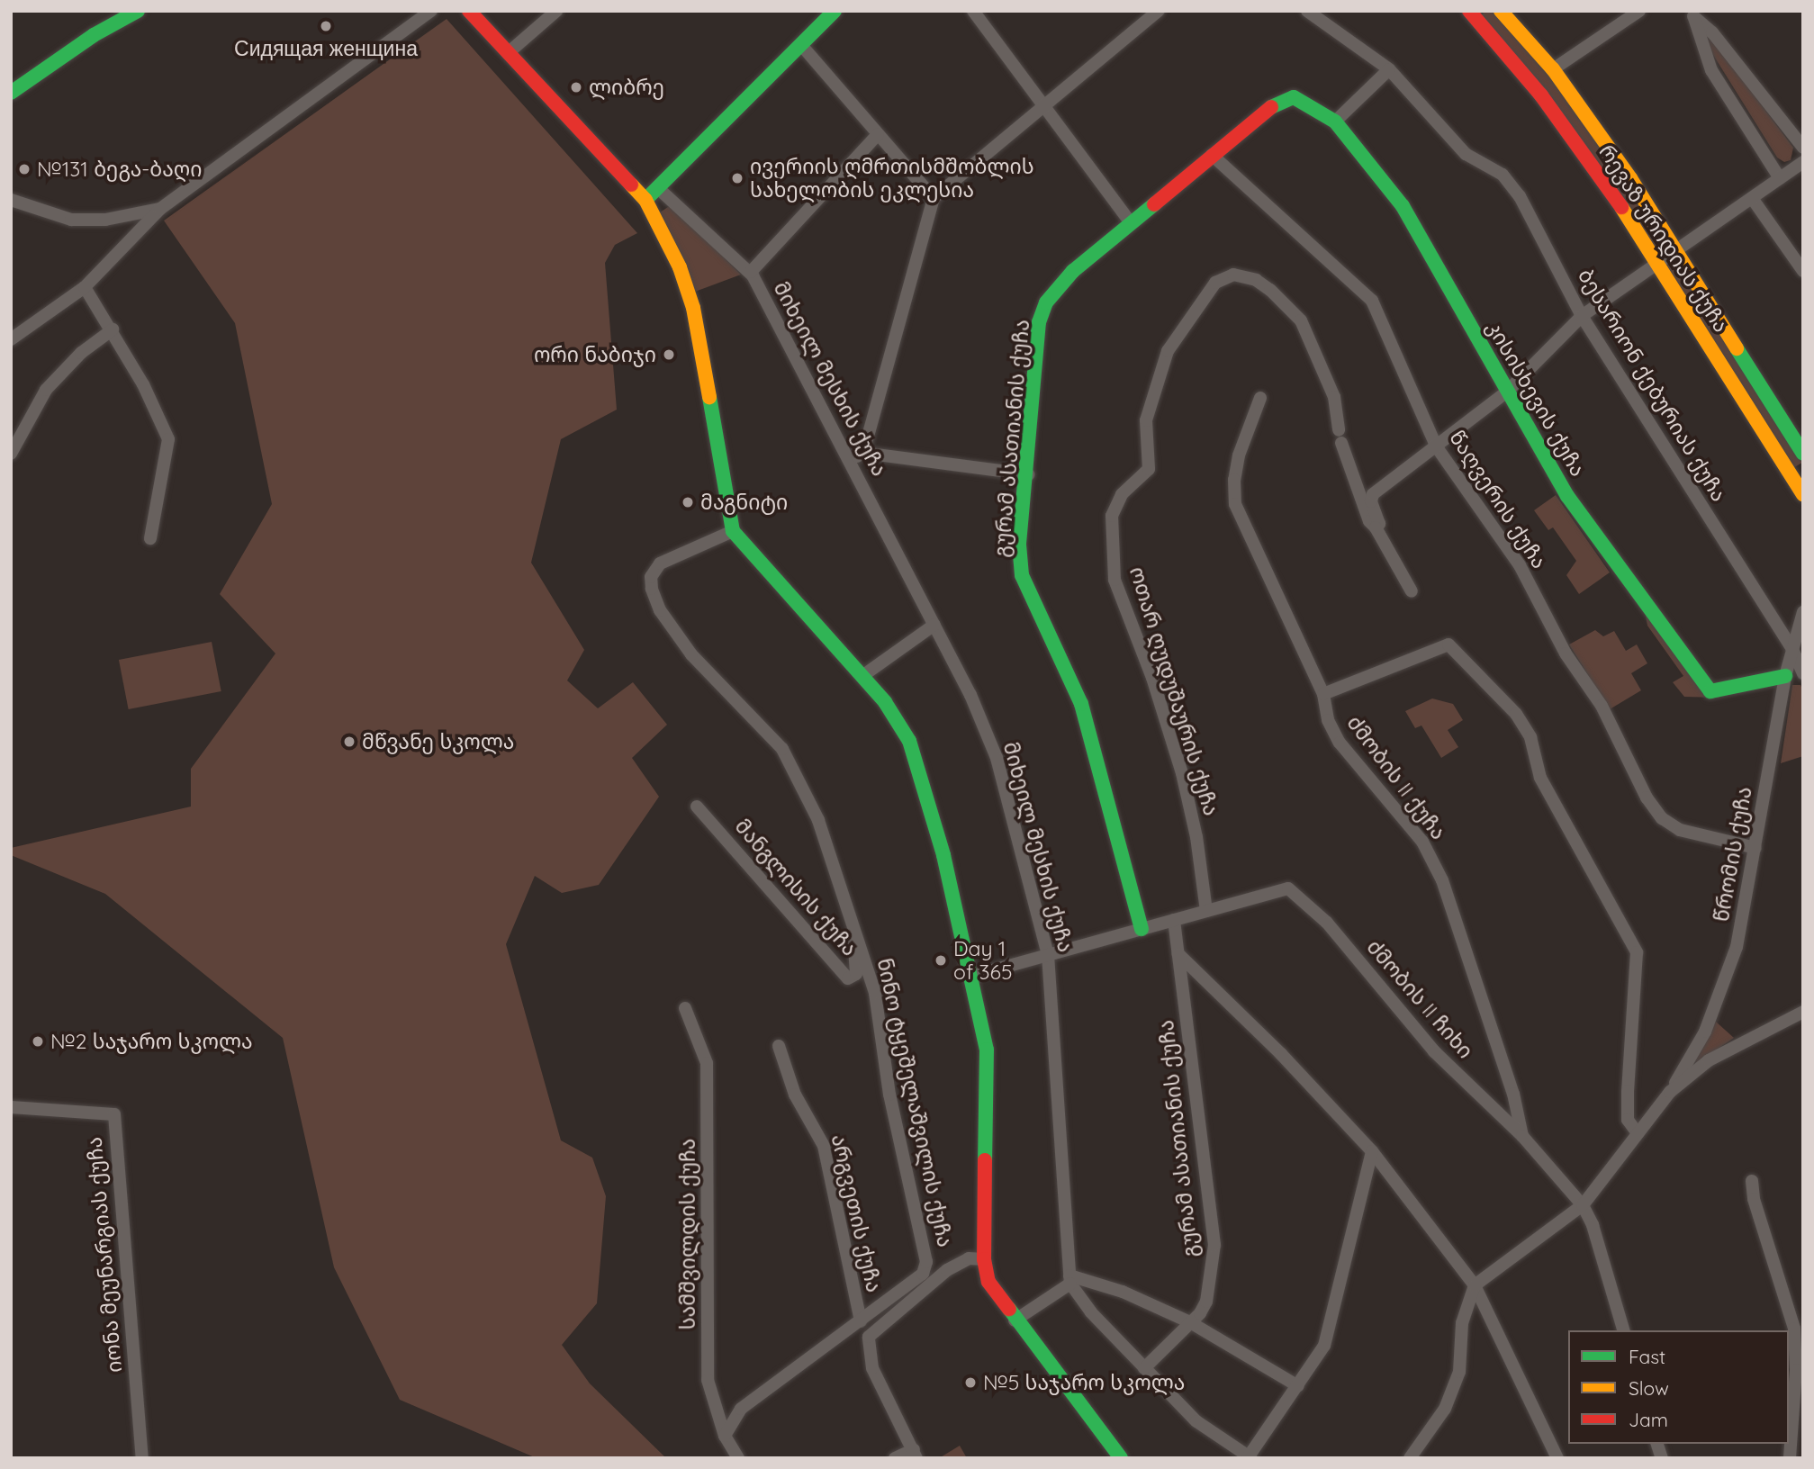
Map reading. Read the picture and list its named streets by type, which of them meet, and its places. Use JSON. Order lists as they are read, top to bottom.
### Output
{
  "streets": {
    "street": [
      "რევაზ ურიდიას ქუჩა",
      "მიხეილ მესხის ქუჩა",
      "ბესარიონ ქებურიას ქუჩა",
      "კისისხევის ქუჩა",
      "გურამ ასათიანის ქუჩა",
      "წაღვერის ქუჩა",
      "ოთარ ღუდუშაურის ქუჩა",
      "ძმობის II ქუჩა",
      "წრომის ქუჩა",
      "მანგლისის ქუჩა",
      "ძმობის II ჩიხი",
      "ნინო ტყეშელაშვილის ქუჩა",
      "არგვეთის ქუჩა",
      "სამშვილდის ქუჩა",
      "იონა მეუნარგიას ქუჩა"
    ]
  },
  "crossings": [
    ["ბესარიონ ქებურიას ქუჩა", "წრომის ქუჩა"],
    ["კისისხევის ქუჩა", "გურამ ასათიანის ქუჩა"],
    ["კისისხევის ქუჩა", "წრომის ქუჩა"],
    ["გურამ ასათიანის ქუჩა", "წაღვერის ქუჩა"],
    ["წაღვერის ქუჩა", "წრომის ქუჩა"],
    ["ოთარ ღუდუშაურის ქუჩა", "ძმობის II ჩიხი"],
    ["ძმობის II ქუჩა", "ძმობის II ჩიხი"],
    ["მანგლისის ქუჩა", "ნინო ტყეშელაშვილის ქუჩა"],
    ["ნინო ტყეშელაშვილის ქუჩა", "არგვეთის ქუჩა"],
    ["ნინო ტყეშელაშვილის ქუჩა", "სამშვილდის ქუჩა"]
  ],
  "places": [
    "Сидящая женщина",
    "ლიბრე",
    "№131 ბეგა-ბაღი",
    "ივერიის ღმრთისმშობლის სახელობის ეკლესია",
    "ორი ნაბიჯი",
    "მაგნიტი",
    "მწვანე სკოლა",
    "Day 1 of 365",
    "№2 საჯარო სკოლა",
    "№5 საჯარო სკოლა"
  ],
  "legend": ["Fast", "Slow", "Jam"]
}
